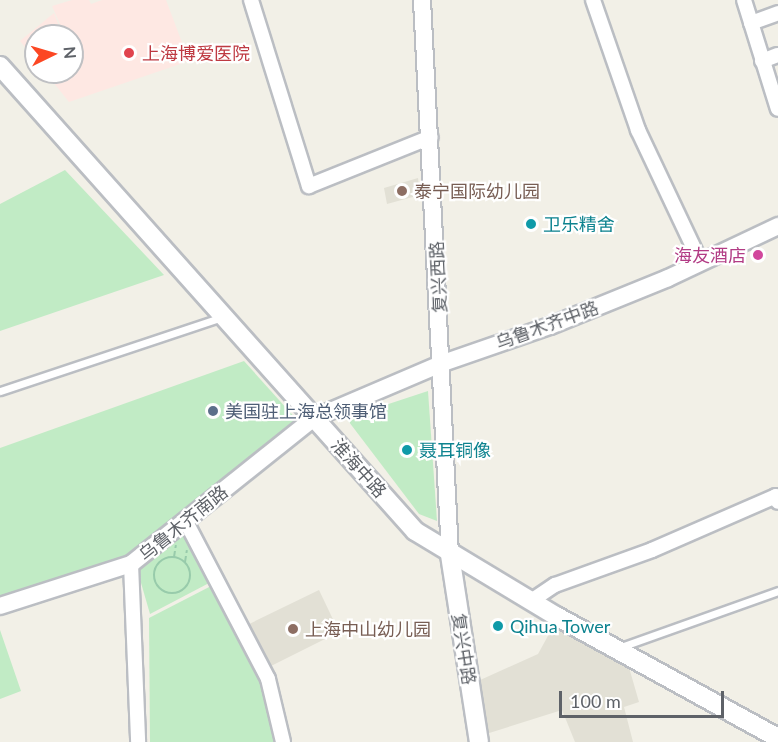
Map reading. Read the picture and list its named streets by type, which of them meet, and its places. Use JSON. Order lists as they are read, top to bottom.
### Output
{
  "streets": {
    "main road": ["淮海中路", "复兴中路"],
    "street": ["复兴西路", "乌鲁木齐中路", "乌鲁木齐南路"]
  },
  "crossings": [
    ["复兴西路", "乌鲁木齐中路"],
    ["复兴西路", "淮海中路"],
    ["复兴西路", "复兴中路"],
    ["乌鲁木齐中路", "淮海中路"],
    ["乌鲁木齐中路", "乌鲁木齐南路"],
    ["淮海中路", "乌鲁木齐南路"],
    ["淮海中路", "复兴中路"]
  ],
  "places": [
    "上海博爱医院",
    "泰宁国际幼儿园",
    "卫乐精舍",
    "海友酒店",
    "美国驻上海总领事馆",
    "聂耳铜像",
    "Qihua Tower",
    "上海中山幼儿园"
  ],
  "scale_bar": "100 m",
  "north": "right"
}
